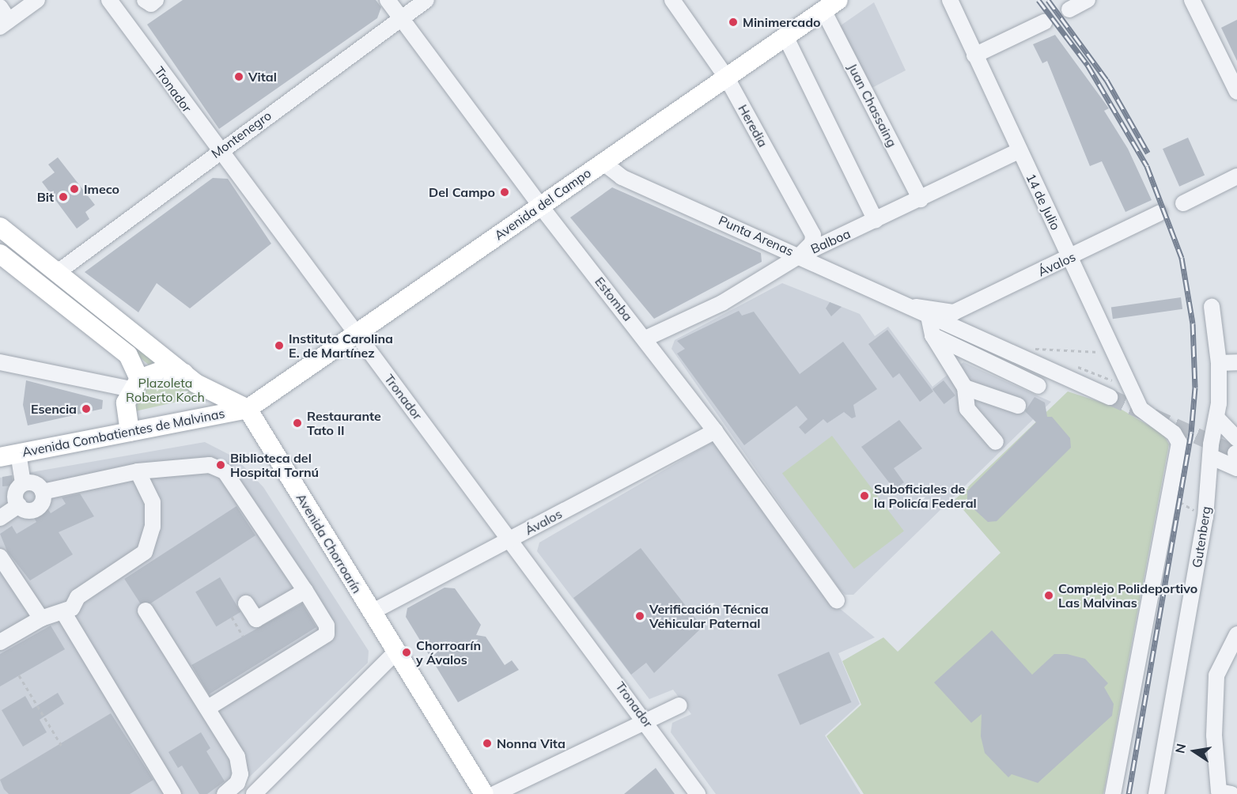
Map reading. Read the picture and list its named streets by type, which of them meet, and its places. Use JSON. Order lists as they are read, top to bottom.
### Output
{
  "streets": {
    "main road": ["Avenida del Campo", "Avenida Combatientes de Malvinas", "Avenida Chorroarín"],
    "street": [
      "Tronador",
      "Juan Chassaing",
      "Heredia",
      "Montenegro",
      "14 de Julio",
      "Punta Arenas",
      "Balboa",
      "Ávalos",
      "Estomba",
      "Gutenberg"
    ]
  },
  "crossings": [
    ["Tronador", "Montenegro"],
    ["Tronador", "Avenida del Campo"],
    ["Tronador", "Ávalos"],
    ["Juan Chassaing", "Avenida del Campo"],
    ["Juan Chassaing", "Balboa"],
    ["Heredia", "Avenida del Campo"],
    ["Heredia", "Punta Arenas"],
    ["Heredia", "Balboa"],
    ["Montenegro", "Estomba"],
    ["14 de Julio", "Balboa"],
    ["14 de Julio", "Ávalos"],
    ["Avenida del Campo", "Punta Arenas"],
    ["Avenida del Campo", "Estomba"],
    ["Avenida del Campo", "Avenida Combatientes de Malvinas"],
    ["Avenida del Campo", "Avenida Chorroarín"],
    ["Punta Arenas", "Balboa"],
    ["Punta Arenas", "Ávalos"],
    ["Balboa", "Estomba"],
    ["Ávalos", "Estomba"],
    ["Ávalos", "Avenida Chorroarín"],
    ["Avenida Combatientes de Malvinas", "Avenida Chorroarín"]
  ],
  "parks": ["Plazoleta Roberto Koch"],
  "places": [
    "Minimercado",
    "Vital",
    "Imeco",
    "Del Campo",
    "Bit",
    "Instituto Carolina E. de Martínez",
    "Esencia",
    "Restaurante Tato II",
    "Biblioteca del Hospital Tornú",
    "Suboficiales de la Policía Federal",
    "Complejo Polideportivo Las Malvinas",
    "Verificación Técnica Vehicular Paternal",
    "Chorroarín y Ávalos",
    "Nonna Vita"
  ],
  "north": "left"
}
